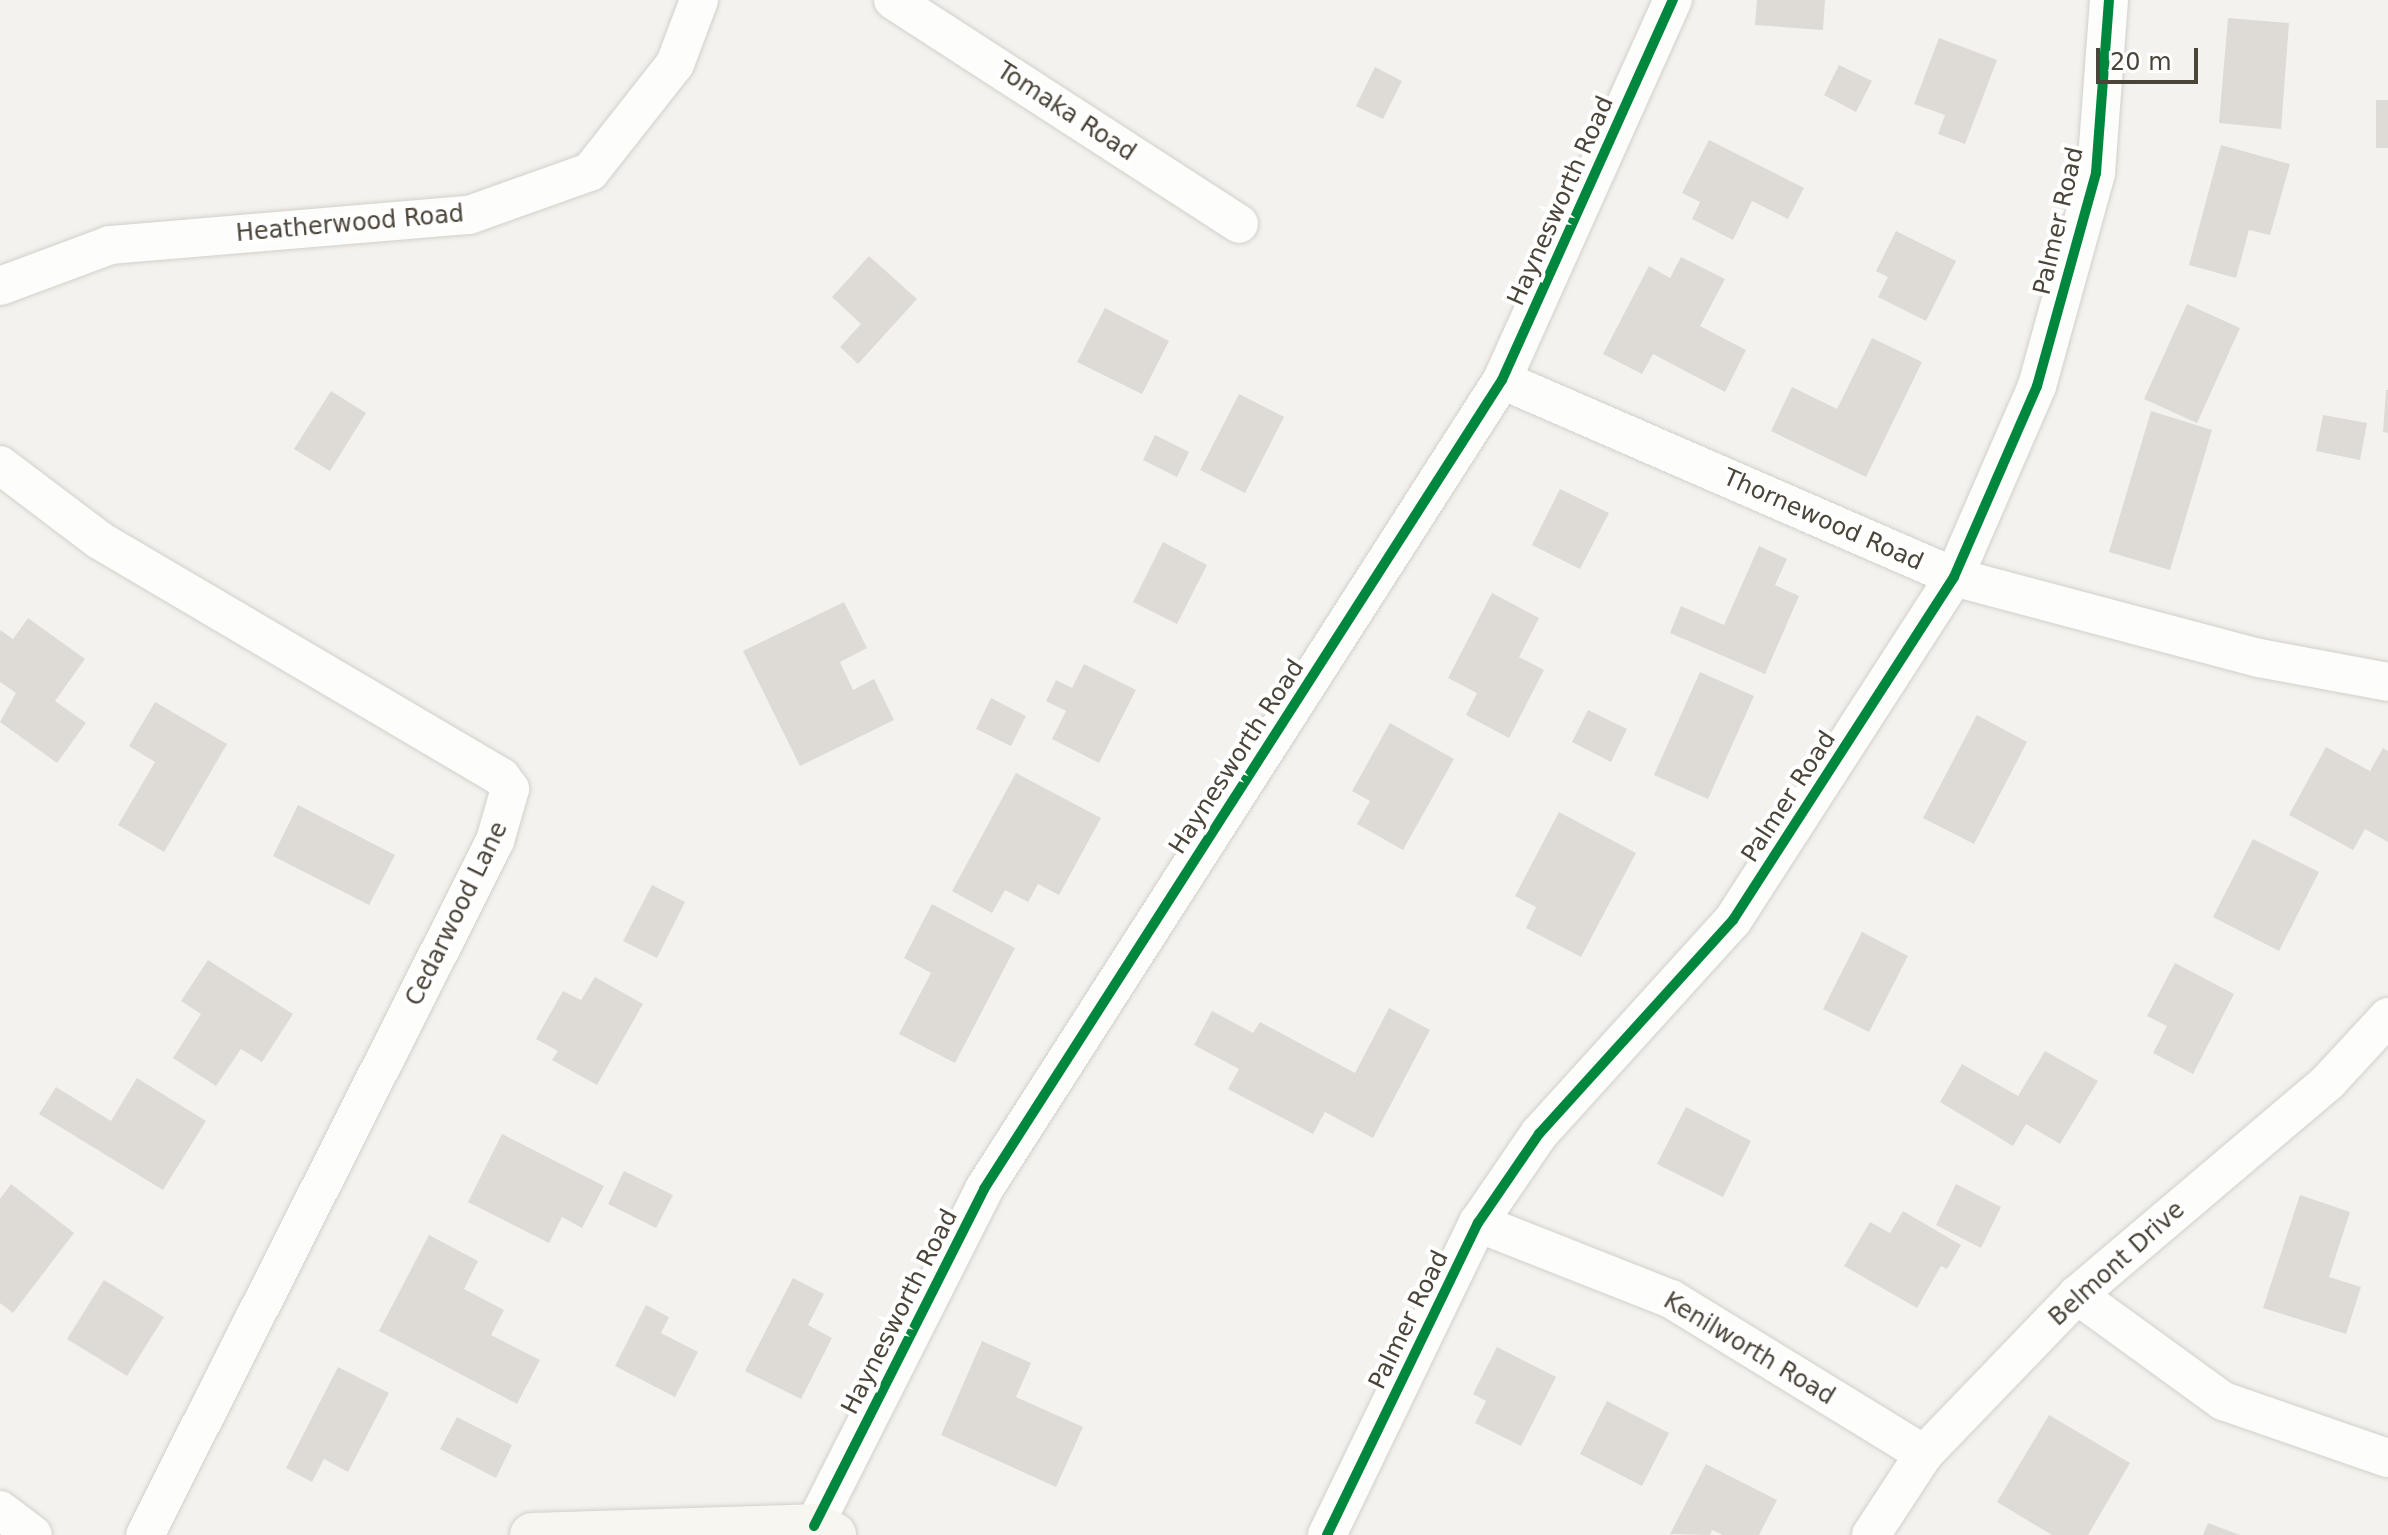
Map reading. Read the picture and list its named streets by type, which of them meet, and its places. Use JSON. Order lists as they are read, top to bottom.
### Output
{
  "streets": {
    "street": [
      "Tomaka Road",
      "Haynesworth Road",
      "Palmer Road",
      "Heatherwood Road",
      "Thornewood Road",
      "Cedarwood Lane",
      "Belmont Drive",
      "Kenilworth Road"
    ]
  },
  "crossings": [
    ["Haynesworth Road", "Thornewood Road"],
    ["Palmer Road", "Thornewood Road"],
    ["Palmer Road", "Kenilworth Road"],
    ["Belmont Drive", "Kenilworth Road"]
  ],
  "scale_bar": "20 m"
}
